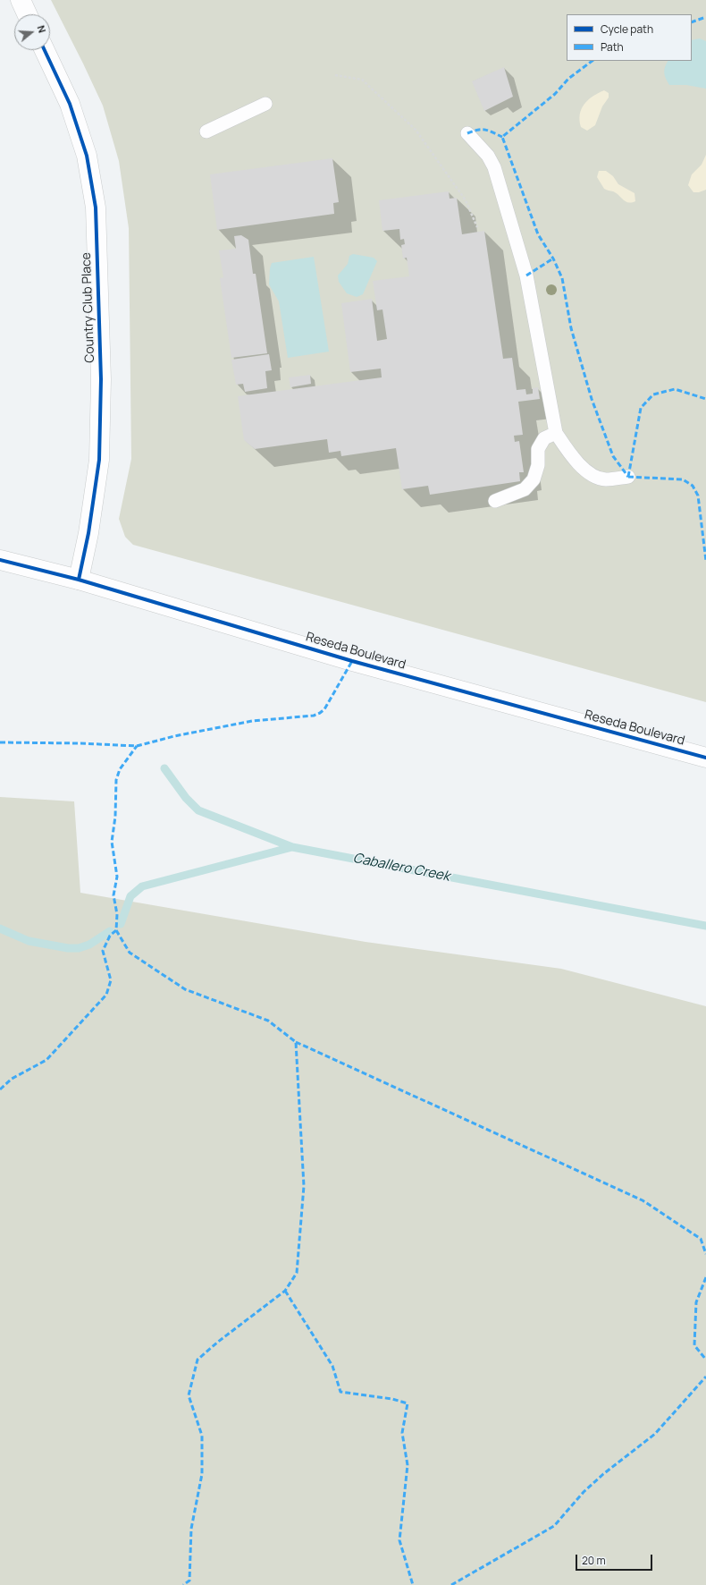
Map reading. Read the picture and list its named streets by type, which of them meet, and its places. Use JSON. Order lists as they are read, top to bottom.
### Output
{
  "streets": {
    "main road": ["Country Club Place", "Reseda Boulevard"]
  },
  "crossings": [
    ["Country Club Place", "Reseda Boulevard"]
  ],
  "water": ["Caballero Creek"],
  "legend": ["Cycle path", "Path"],
  "scale_bar": "20 m",
  "north": "right"
}
